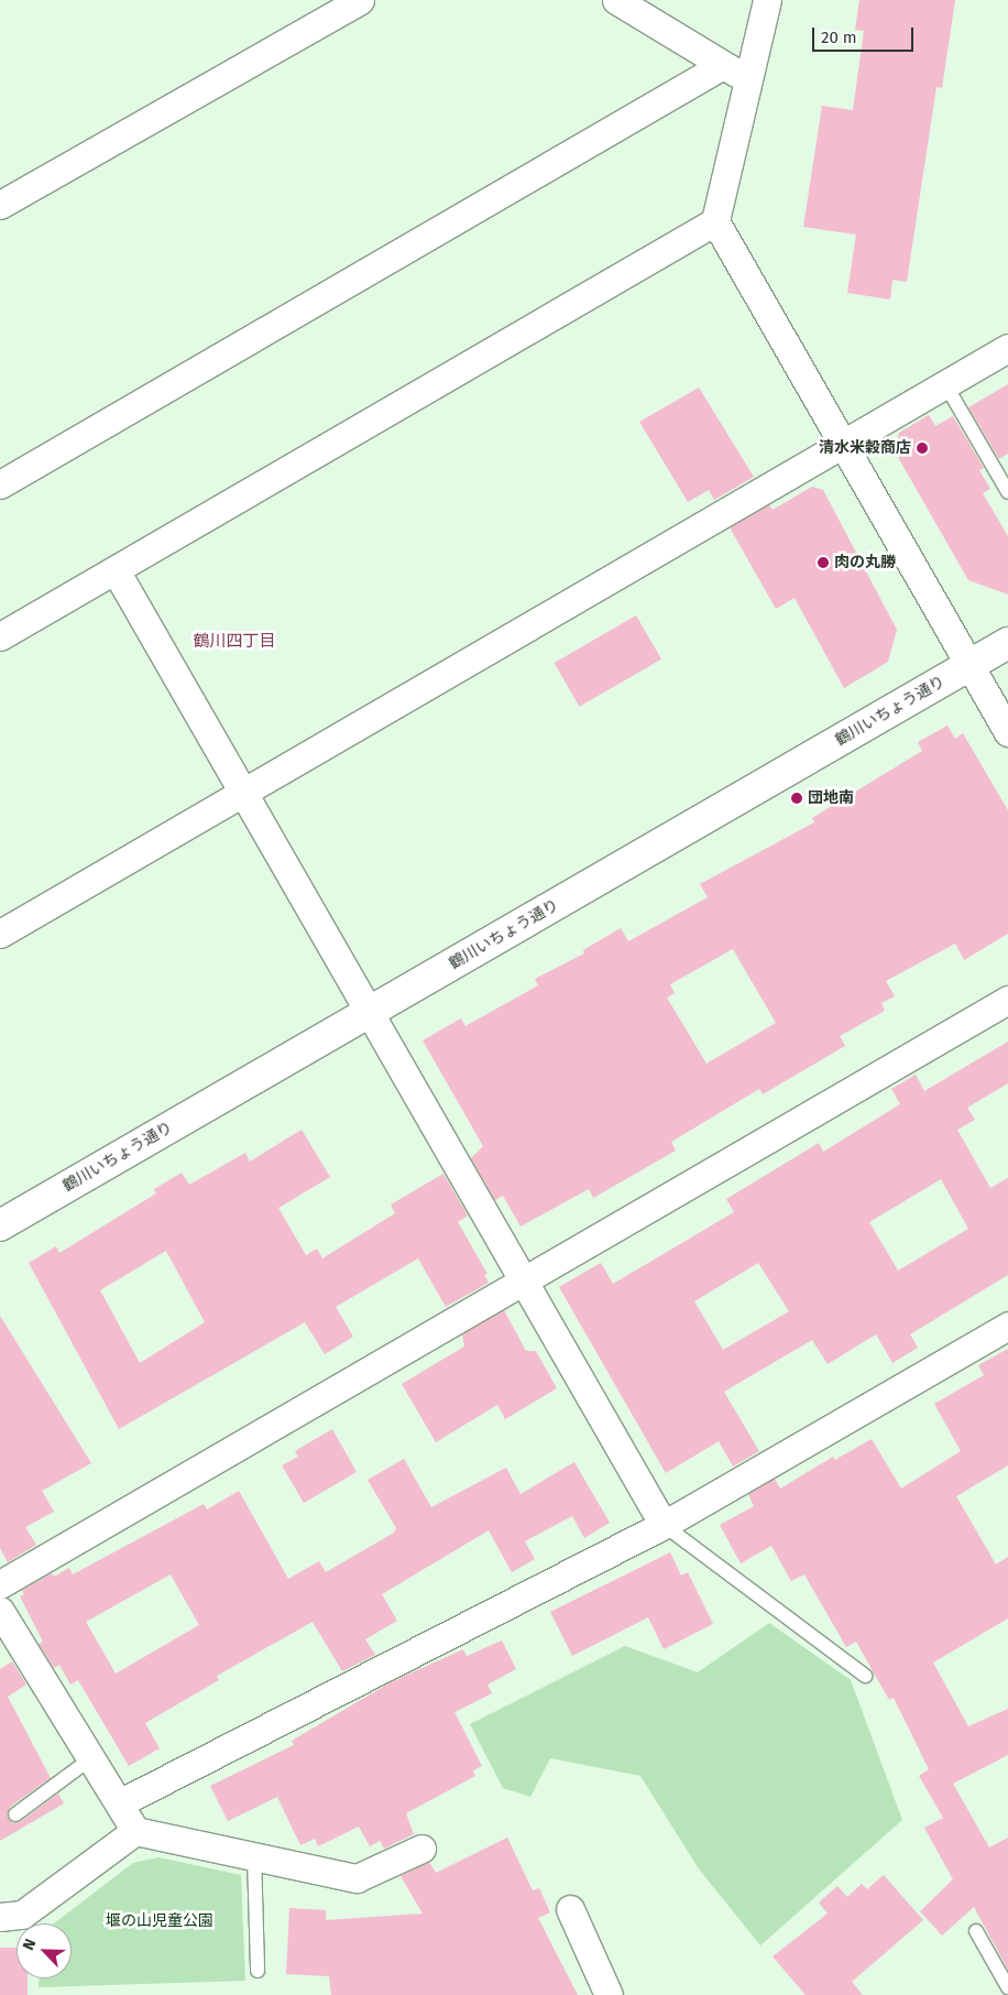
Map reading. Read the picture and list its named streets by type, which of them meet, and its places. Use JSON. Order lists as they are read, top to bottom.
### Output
{
  "streets": {
    "street": ["鶴川いちょう通り"]
  },
  "districts": ["鶴川四丁目"],
  "parks": ["堰の山児童公園"],
  "places": ["清水米穀商店", "肉の丸勝", "団地南"],
  "scale_bar": "20 m",
  "north": "top left"
}
